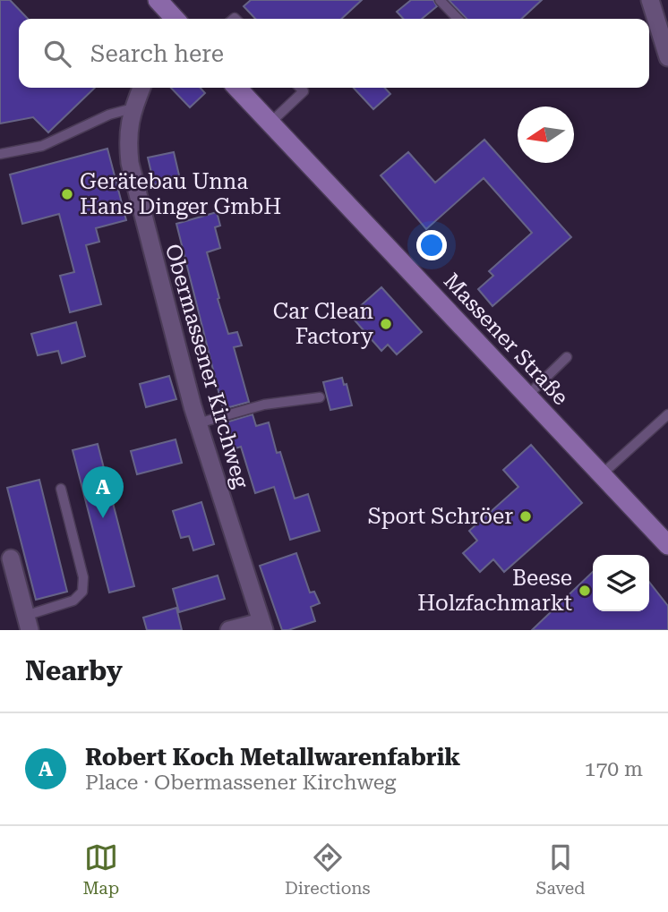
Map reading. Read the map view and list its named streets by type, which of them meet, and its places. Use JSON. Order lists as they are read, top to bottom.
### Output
{
  "streets": {
    "main road": ["Massener Straße"],
    "street": ["Obermassener Kirchweg"]
  },
  "places": [
    "Gerätebau Unna Hans Dinger GmbH",
    "Car Clean Factory",
    "Sport Schröer",
    "Beese Holzfachmarkt"
  ],
  "north": "left",
  "page": {
    "search": "Search here",
    "pins": "A",
    "heading": "Nearby",
    "list": [
      {
        "mark": "A",
        "name": "Robert Koch Metallwarenfabrik",
        "note": "Place · Obermassener Kirchweg",
        "value": "170 m"
      }
    ],
    "nav": ["Map", "Directions", "Saved"]
  }
}
